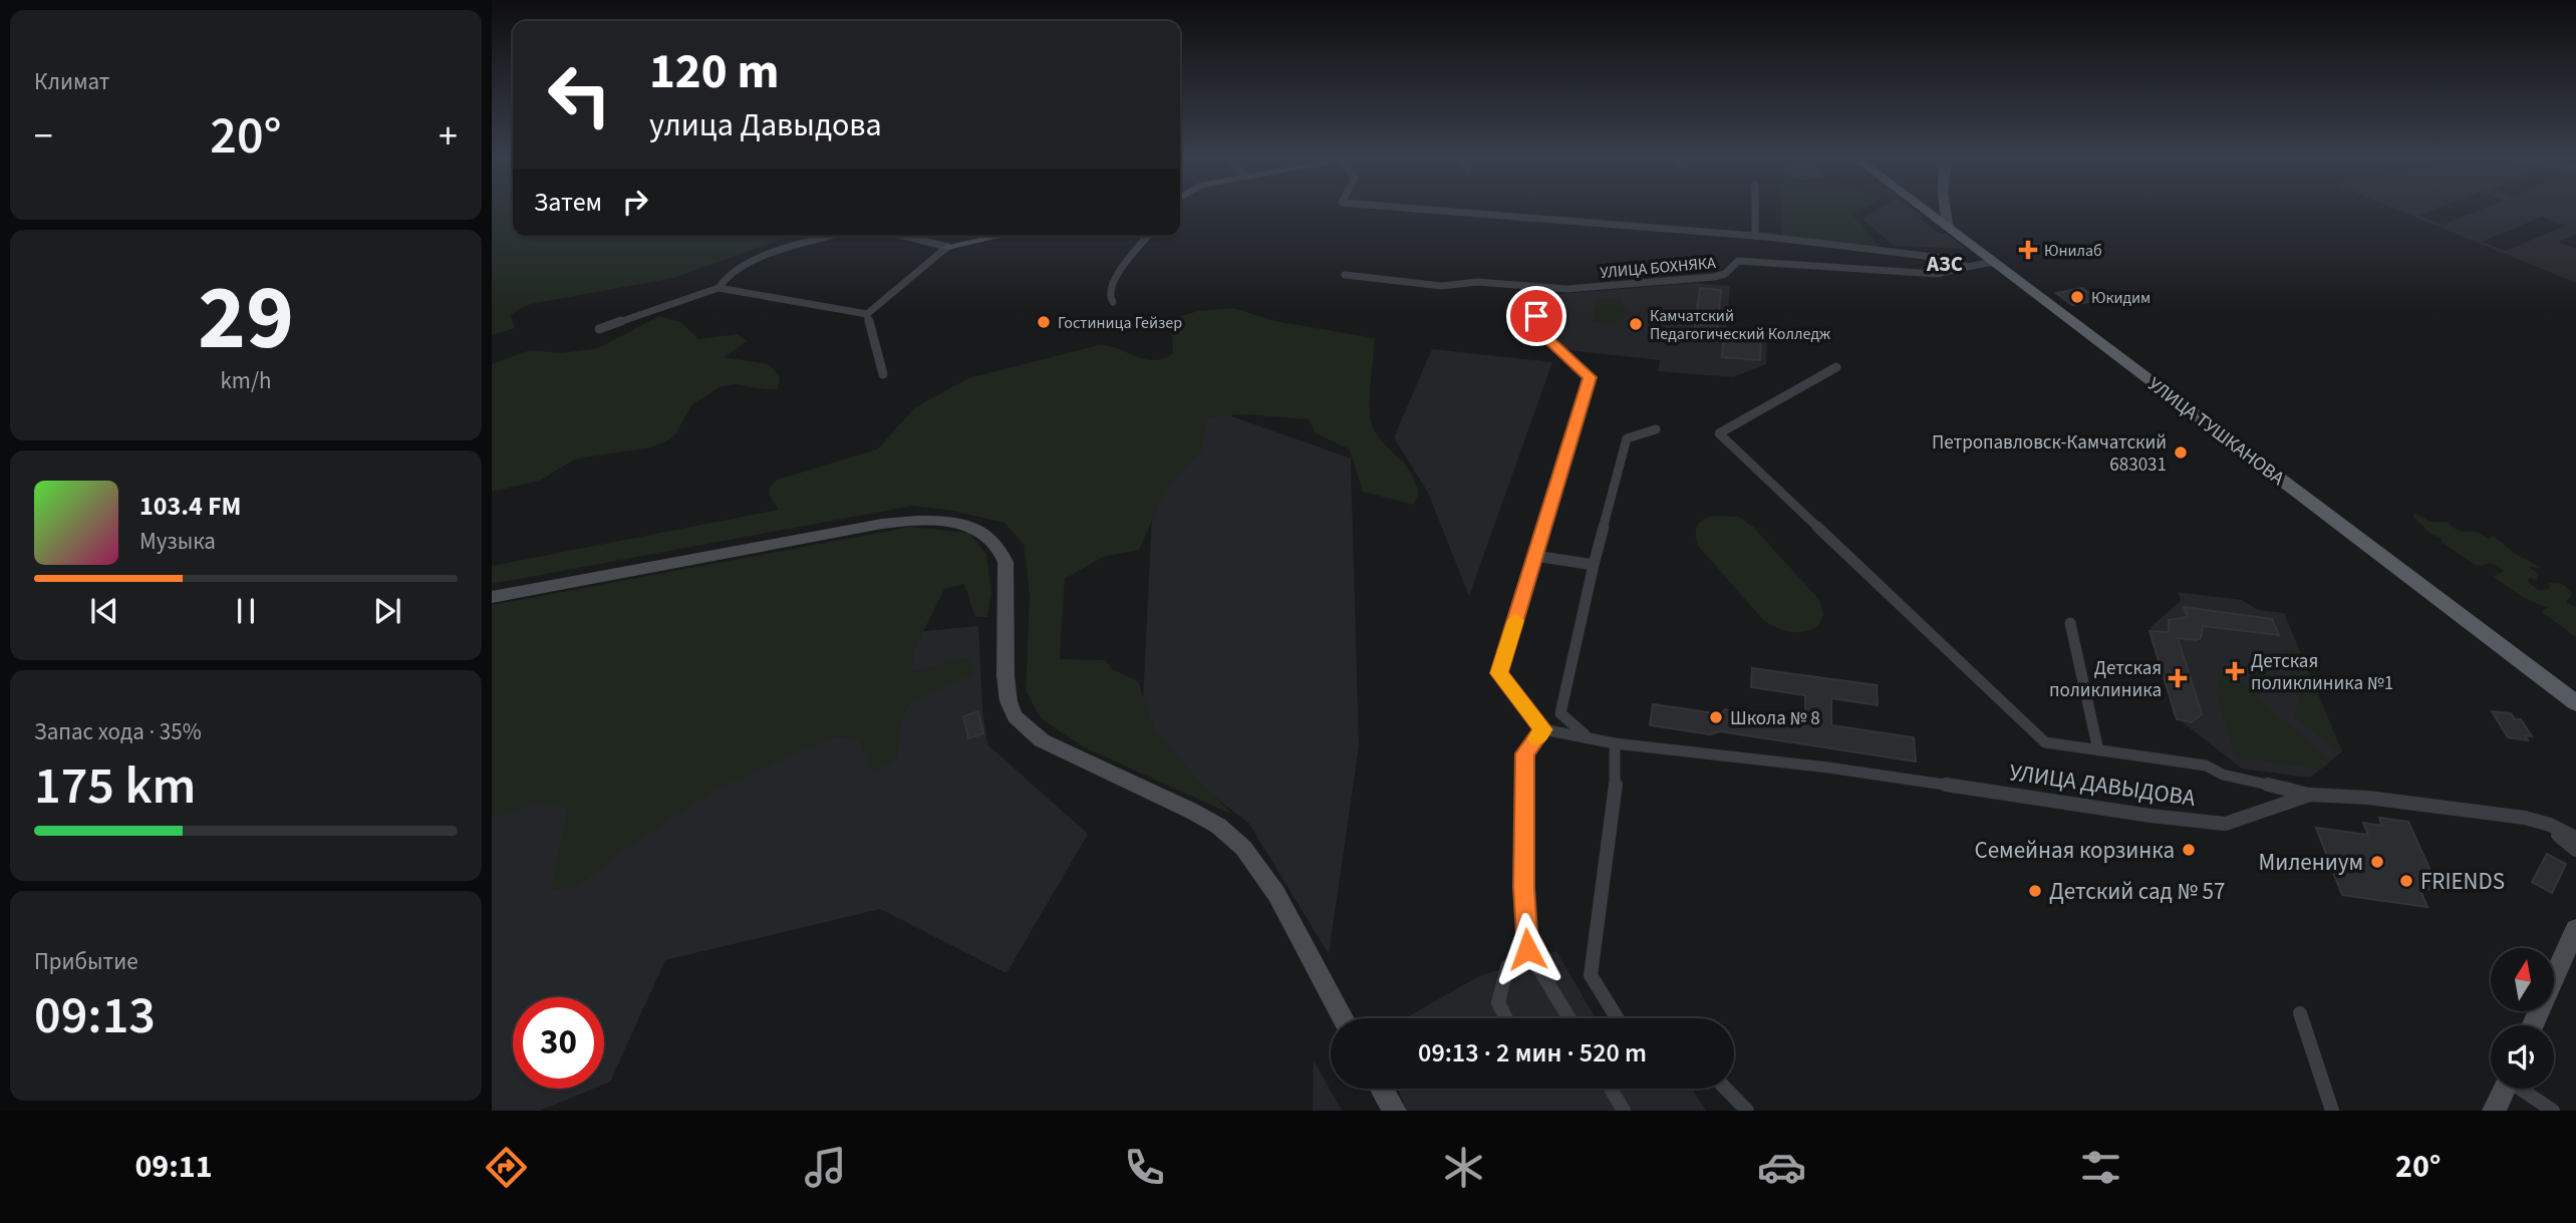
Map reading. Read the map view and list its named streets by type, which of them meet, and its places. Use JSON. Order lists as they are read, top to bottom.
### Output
{
  "streets": {
    "main road": ["УЛИЦА ТУШКАНОВА"],
    "street": ["УЛИЦА БОХНЯКА", "УЛИЦА ДАВЫДОВА"]
  },
  "crossings": [
    ["УЛИЦА БОХНЯКА", "УЛИЦА ТУШКАНОВА"]
  ],
  "districts": ["АЗС"],
  "places": {
    "health": ["Юнилаб", "Детская поликлиника №1", "Детская поликлиника"],
    "other": [
      "Юкидим",
      "Гостиница Гейзер",
      "Камчатский Педагогический Колледж",
      "Петропавловск-Камчатский 683031",
      "Школа № 8",
      "Семейная корзинка",
      "Милениум",
      "FRIENDS",
      "Детский сад № 57"
    ]
  },
  "north": "top",
  "page": {
    "tile": [
      "Климат",
      ["29", "km/h"],
      ["Запас хода · 35%", "175 km"],
      ["Прибытие", "09:13"]
    ],
    "turn": ["120 m", "улица Давыдова"],
    "heat": ["−", "20°", "+"],
    "then": "Затем",
    "song": ["103.4 FM", "Музыка"],
    "limit": "30",
    "trip": "09:13 · 2 мин · 520 m",
    "tabs": ["09:11", "20°"]
  }
}
